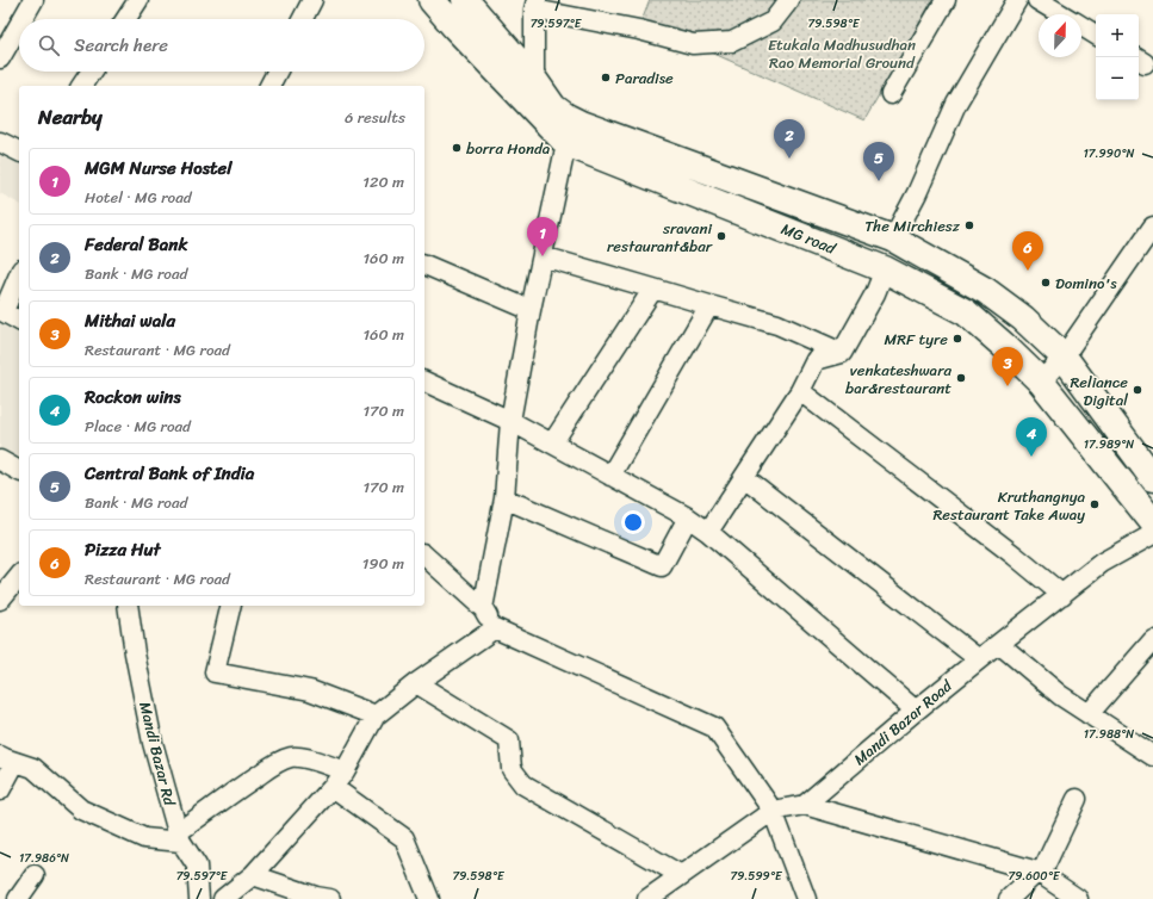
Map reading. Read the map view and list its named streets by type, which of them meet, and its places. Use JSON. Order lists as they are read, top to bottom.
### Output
{
  "streets": {
    "main road": ["MG road"],
    "street": ["Mandi Bazar Road", "Mandi Bazar Rd"]
  },
  "parks": ["Etukala Madhusudhan Rao Memorial Ground"],
  "places": [
    "Paradise",
    "borra Honda",
    "The Mirchiesz",
    "sravani restaurant&bar",
    "Domino's",
    "MRF tyre",
    "venkateshwara bar&restaurant",
    "Reliance Digital",
    "Kruthangnya Restaurant Take Away"
  ],
  "north": "top",
  "page": {
    "map_buttons": ["+", "−"],
    "search": "Search here",
    "heading": ["Nearby", "6 results"],
    "pins": [
      "2",
      "5",
      "1",
      "6",
      "3",
      "4"
    ],
    "list": [
      {
        "mark": "1",
        "name": "MGM Nurse Hostel",
        "note": "Hotel · MG road",
        "value": "120 m"
      },
      {
        "mark": "2",
        "name": "Federal Bank",
        "note": "Bank · MG road",
        "value": "160 m"
      },
      {
        "mark": "3",
        "name": "Mithai wala",
        "note": "Restaurant · MG road",
        "value": "160 m"
      },
      {
        "mark": "4",
        "name": "Rockon wins",
        "note": "Place · MG road",
        "value": "170 m"
      },
      {
        "mark": "5",
        "name": "Central Bank of India",
        "note": "Bank · MG road",
        "value": "170 m"
      },
      {
        "mark": "6",
        "name": "Pizza Hut",
        "note": "Restaurant · MG road",
        "value": "190 m"
      }
    ]
  },
  "coordinates": [
    "79.597°E",
    "79.598°E",
    "17.990°N",
    "17.989°N",
    "17.988°N",
    "17.986°N",
    "79.599°E",
    "79.600°E"
  ]
}
